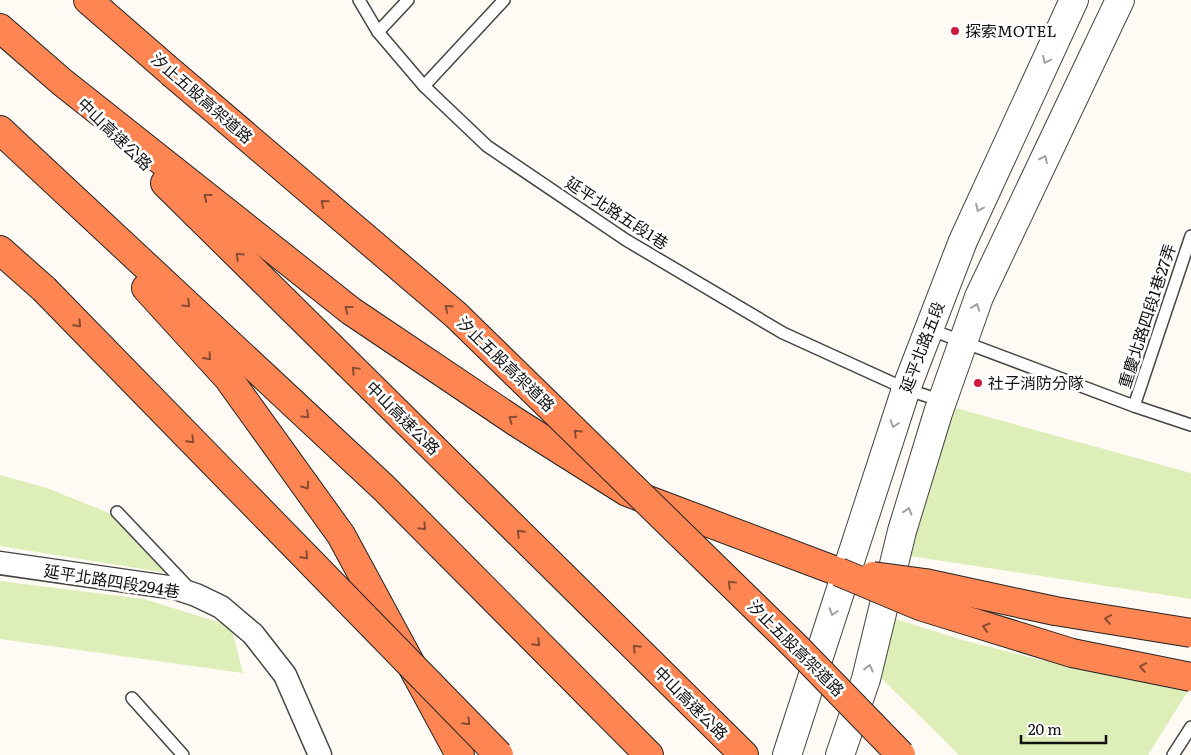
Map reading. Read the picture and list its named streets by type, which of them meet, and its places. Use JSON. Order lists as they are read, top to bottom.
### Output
{
  "streets": {
    "highway": ["汐止五股高架道路", "中山高速公路"],
    "street": ["延平北路五段", "延平北路四段294巷"],
    "lane": ["延平北路五段1巷", "重慶北路四段1巷27弄"]
  },
  "crossings": [
    ["延平北路五段1巷", "延平北路五段"]
  ],
  "places": ["探索MOTEL", "社子消防分隊"],
  "scale_bar": "20 m"
}
